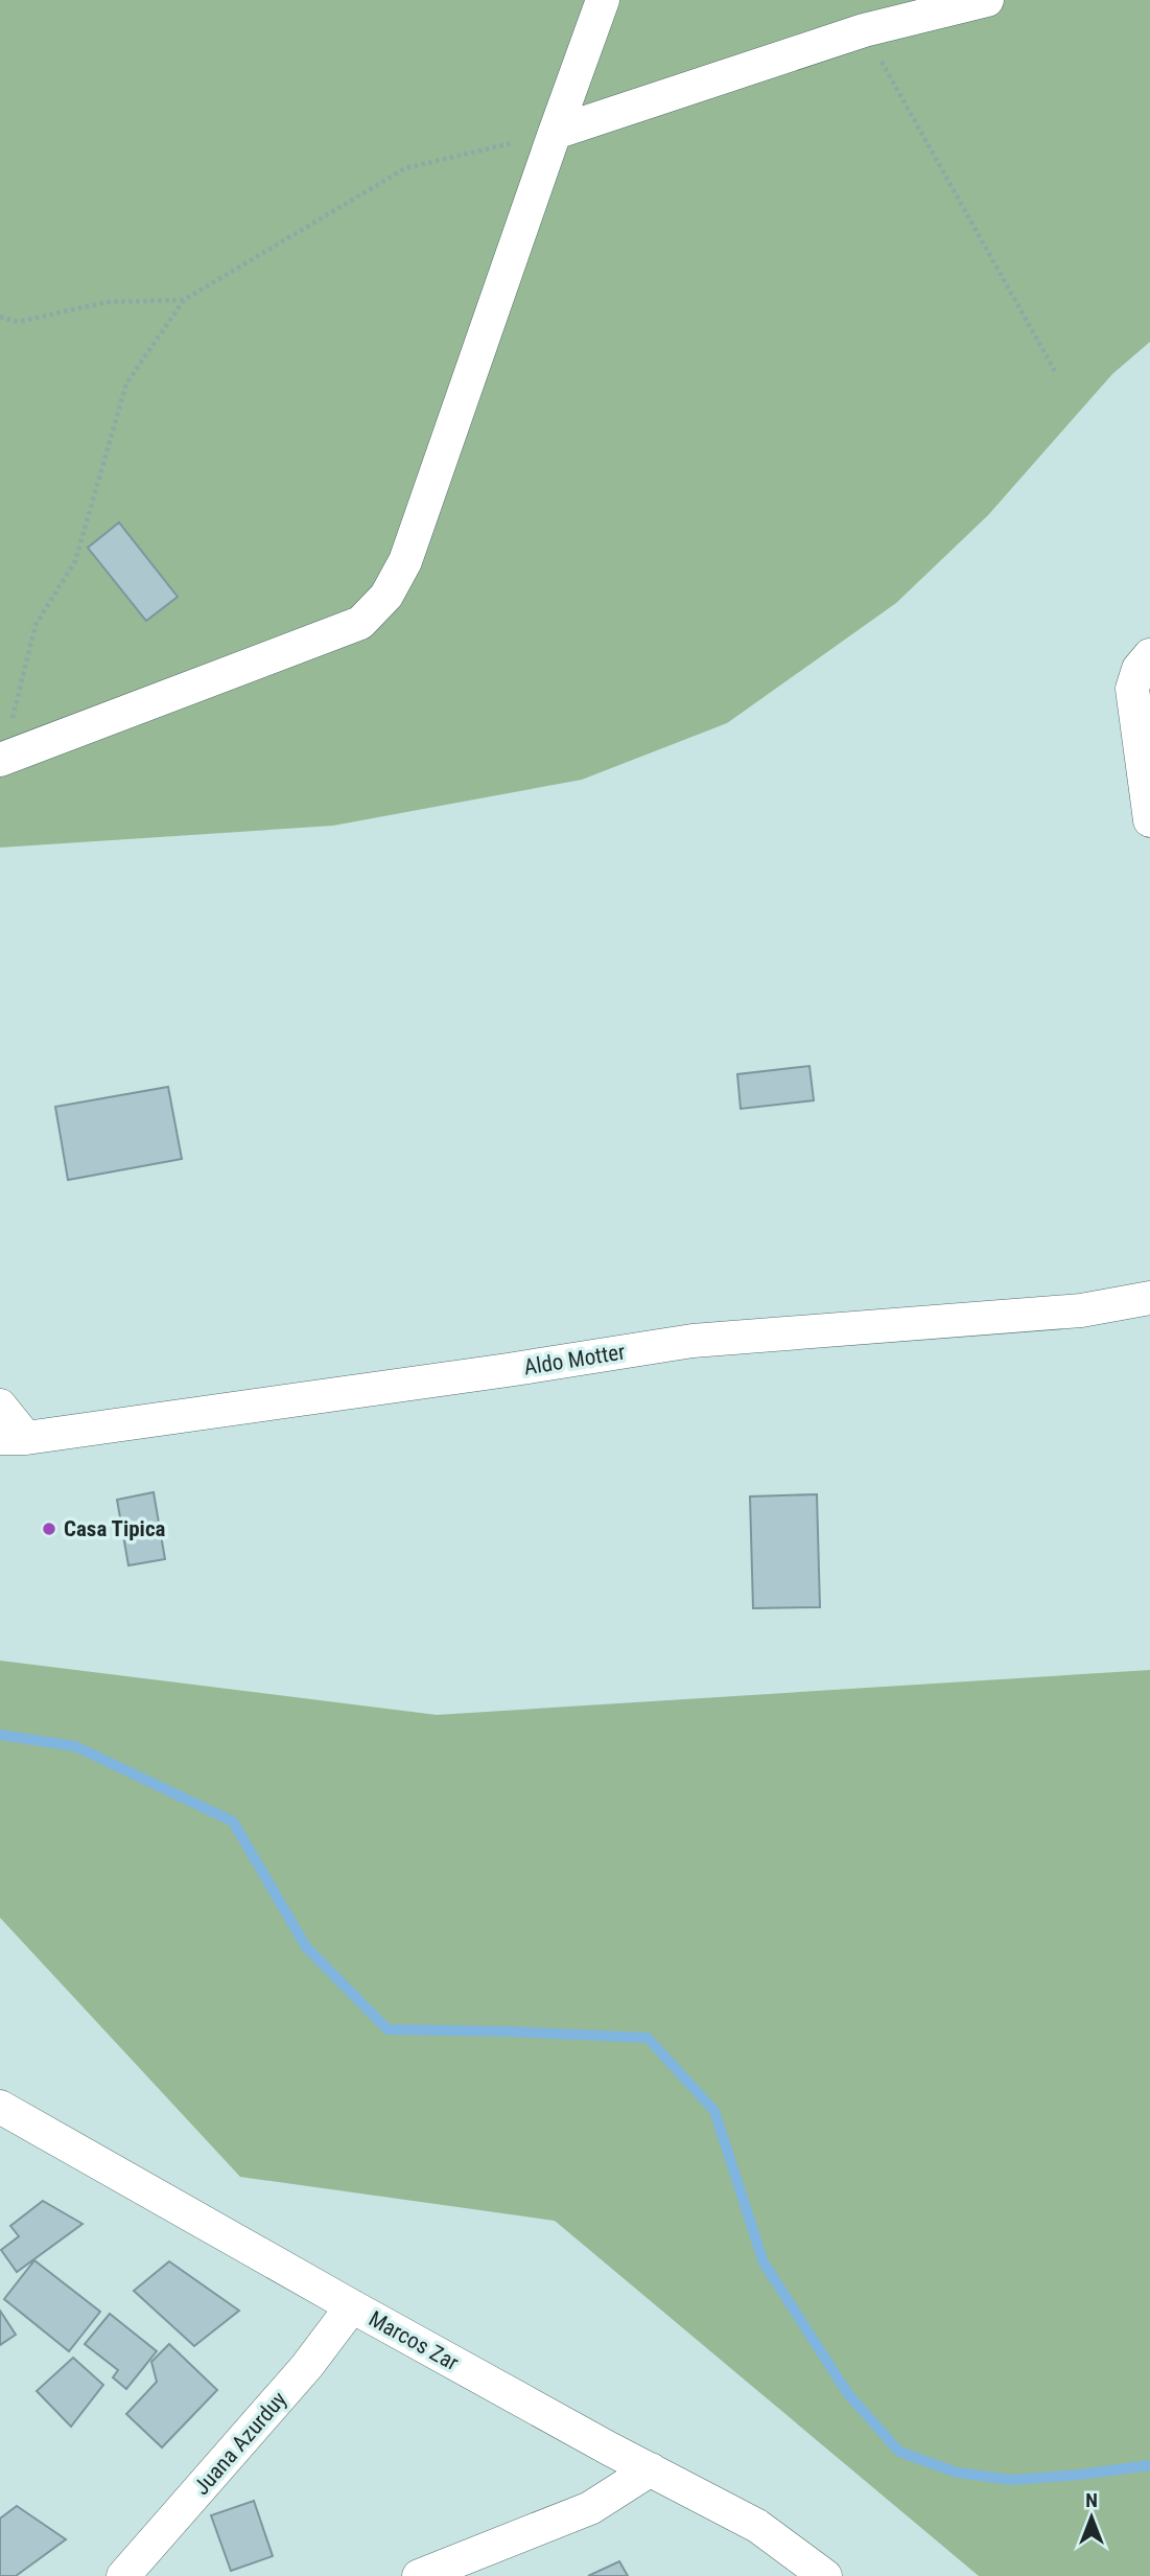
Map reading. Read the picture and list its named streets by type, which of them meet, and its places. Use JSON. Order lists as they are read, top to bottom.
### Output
{
  "streets": {
    "street": ["Aldo Motter", "Marcos Zar", "Juana Azurduy"]
  },
  "crossings": [
    ["Marcos Zar", "Juana Azurduy"]
  ],
  "places": ["Casa Tipica"],
  "north": "top"
}
